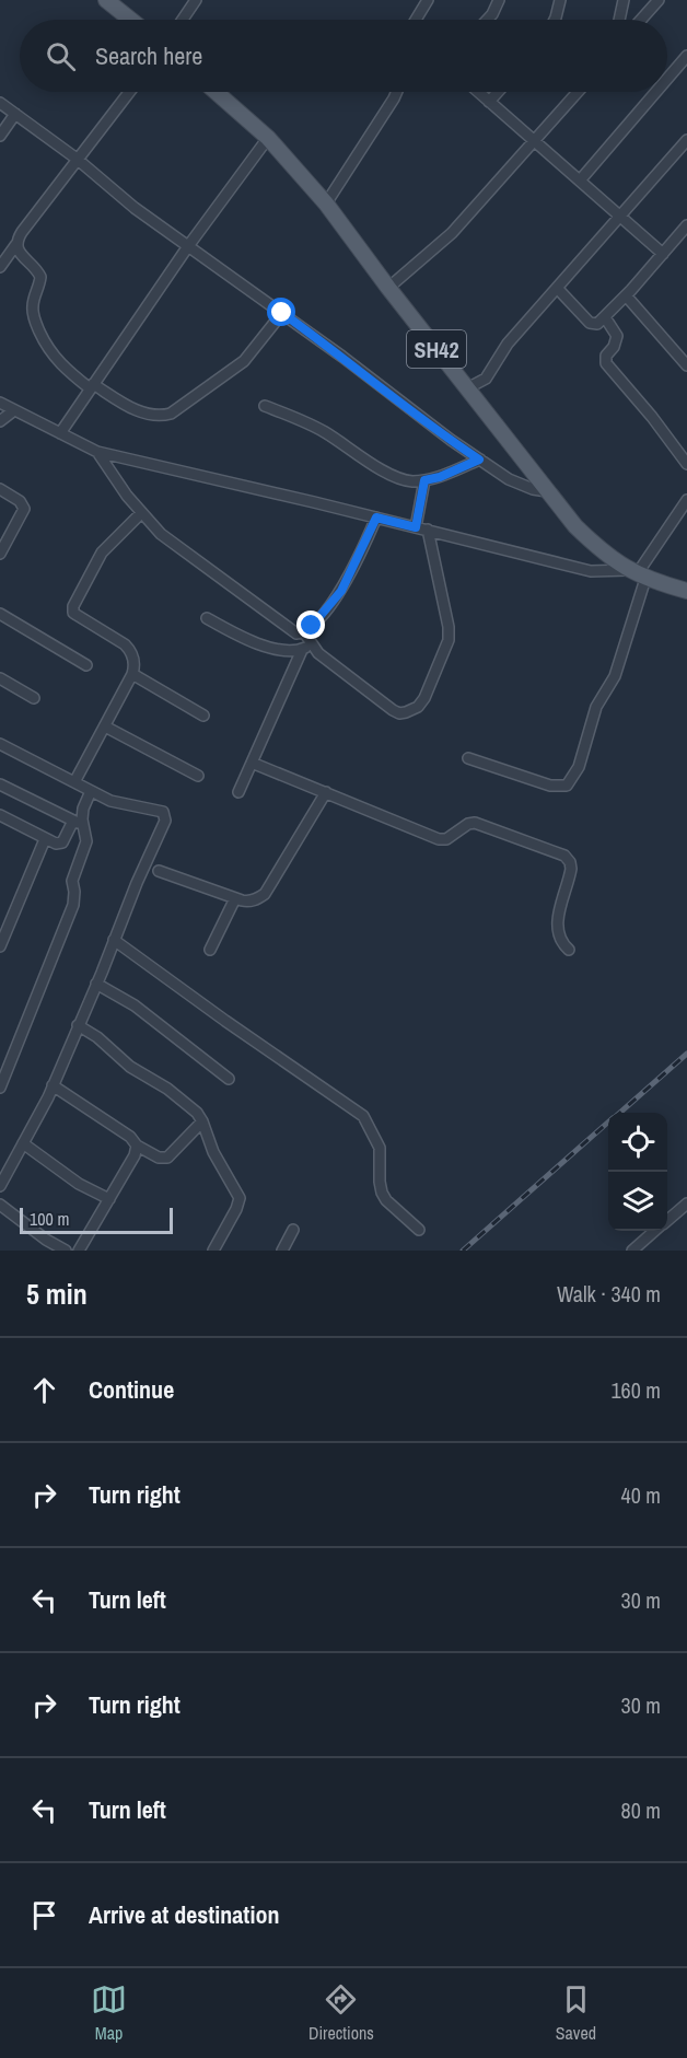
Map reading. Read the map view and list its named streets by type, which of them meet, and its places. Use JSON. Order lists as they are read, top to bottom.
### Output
{
  "streets": {
    "main road": ["SH42"]
  },
  "scale_bar": "100 m",
  "page": {
    "search": "Search here",
    "scale": "100 m",
    "heading": ["5 min", "Walk · 340 m"],
    "list": [
      ["Continue", "160 m"],
      ["Turn right", "40 m"],
      ["Turn left", "30 m"],
      ["Turn right", "30 m"],
      ["Turn left", "80 m"],
      "Arrive at destination"
    ],
    "nav": ["Map", "Directions", "Saved"]
  }
}
